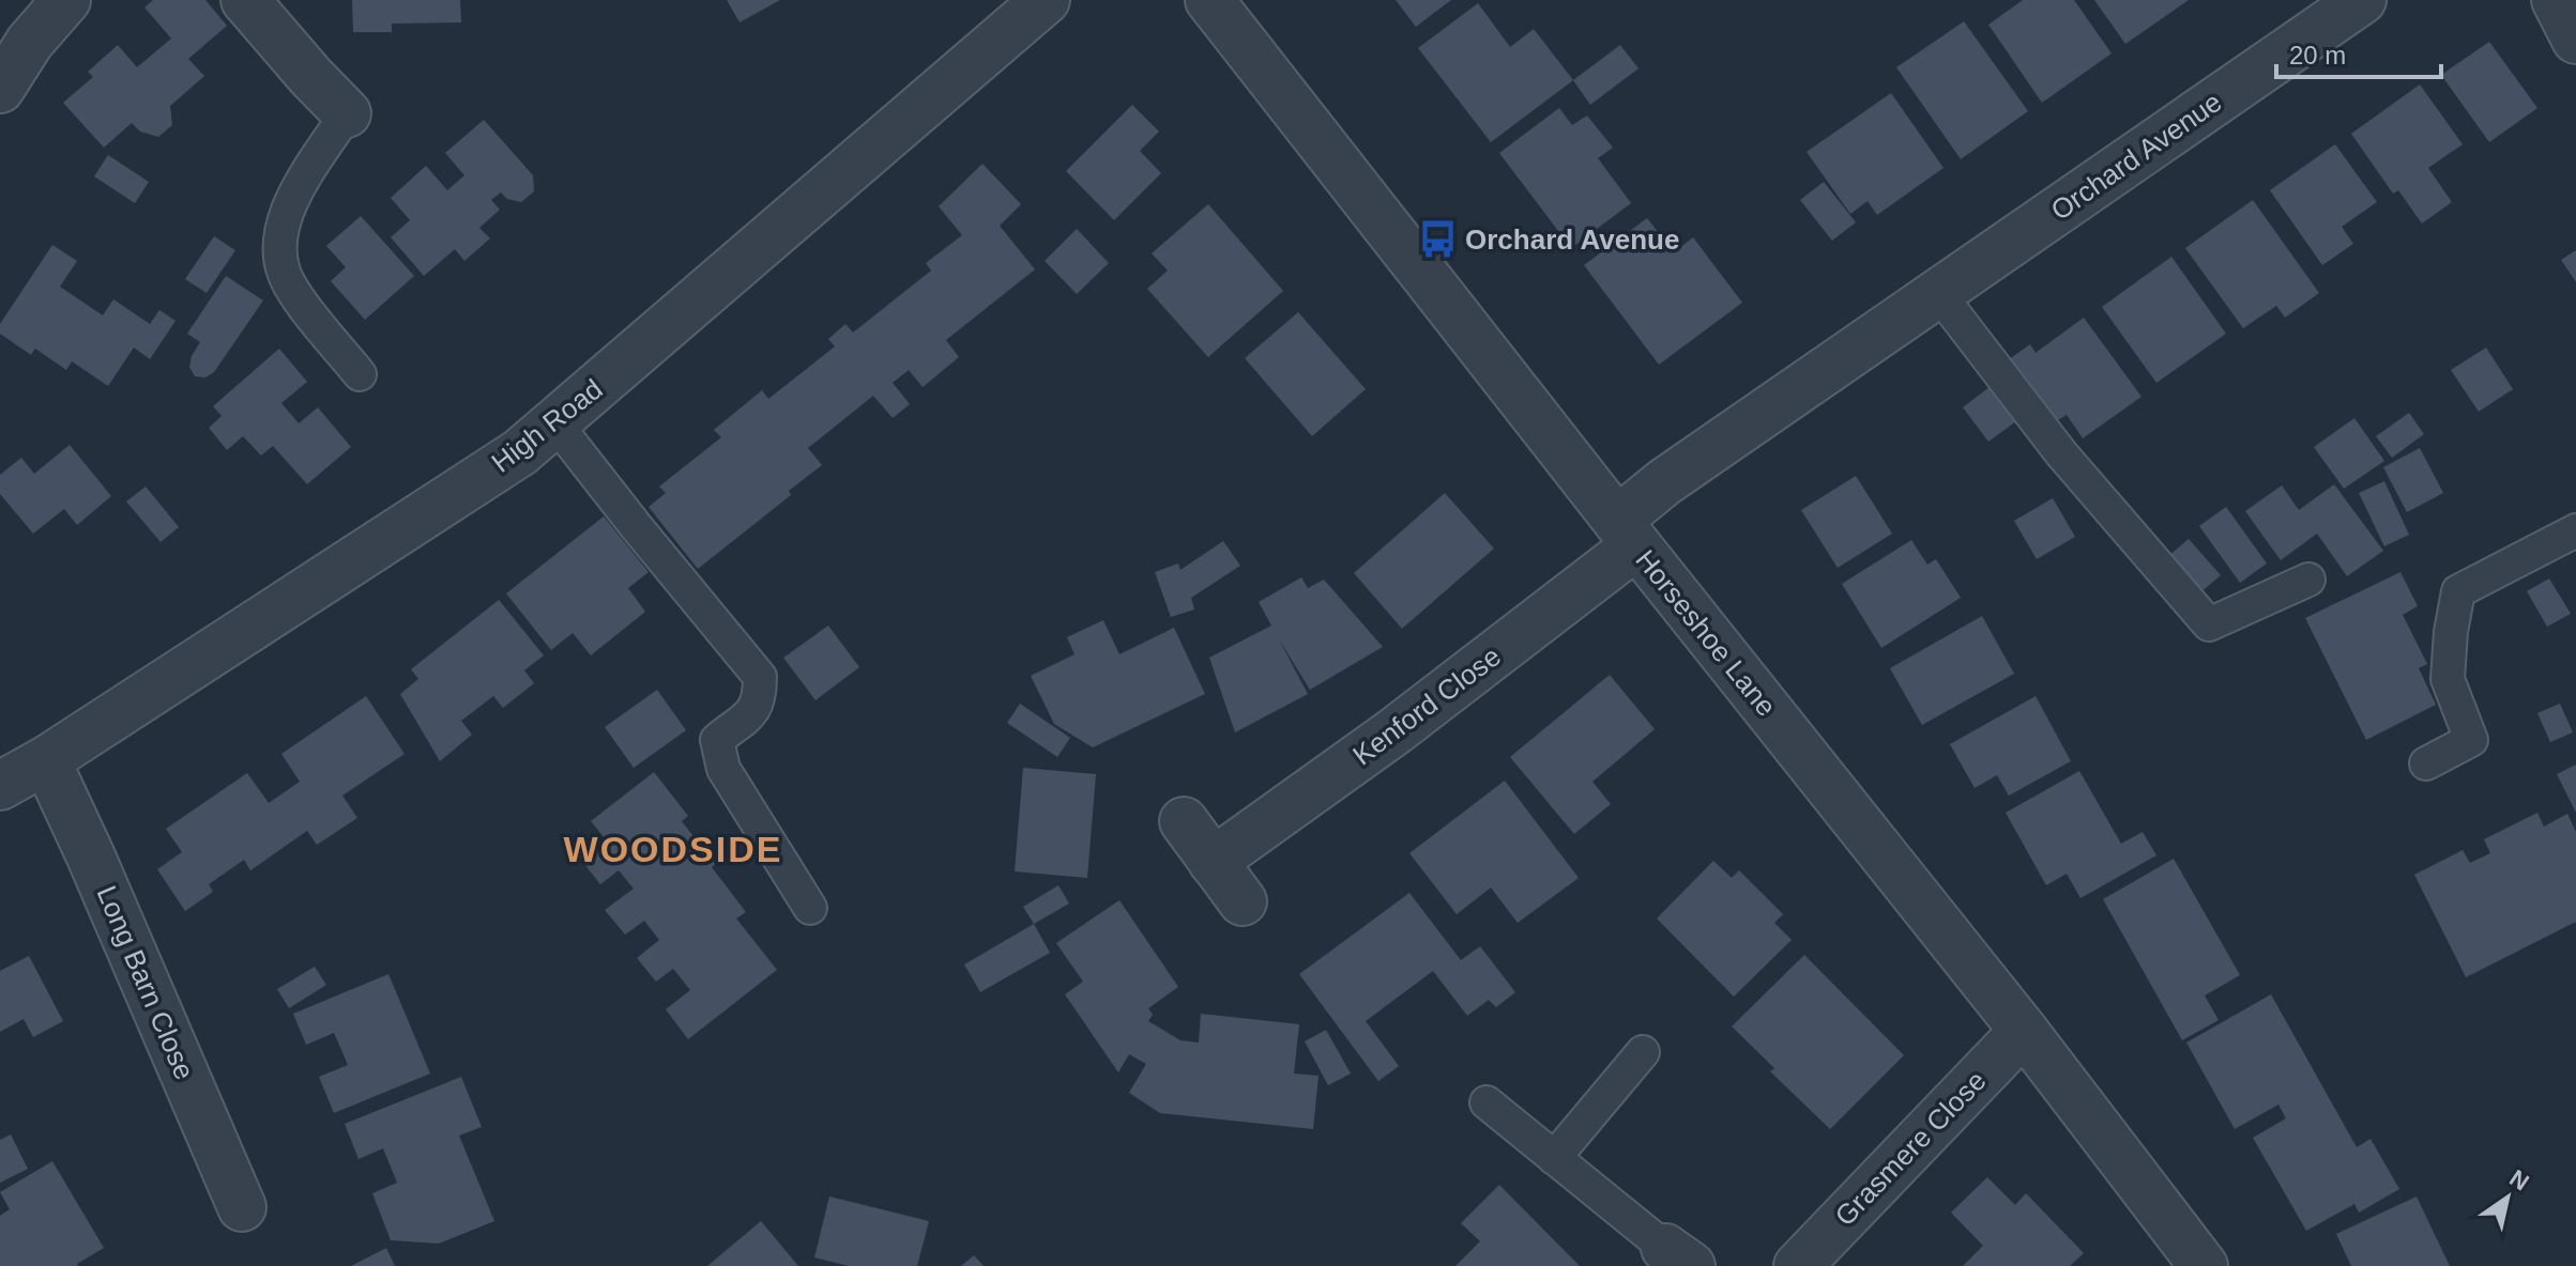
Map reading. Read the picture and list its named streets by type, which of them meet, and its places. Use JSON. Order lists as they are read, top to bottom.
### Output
{
  "streets": {
    "street": [
      "Orchard Avenue",
      "High Road",
      "Horseshoe Lane",
      "Kenford Close",
      "Long Barn Close",
      "Grasmere Close"
    ]
  },
  "crossings": [
    ["Orchard Avenue", "Horseshoe Lane"],
    ["Orchard Avenue", "Kenford Close"],
    ["High Road", "Long Barn Close"],
    ["Horseshoe Lane", "Kenford Close"],
    ["Horseshoe Lane", "Grasmere Close"]
  ],
  "districts": ["WOODSIDE"],
  "places": {
    "bus stop": ["Orchard Avenue"]
  },
  "scale_bar": "20 m",
  "north": "top right"
}
